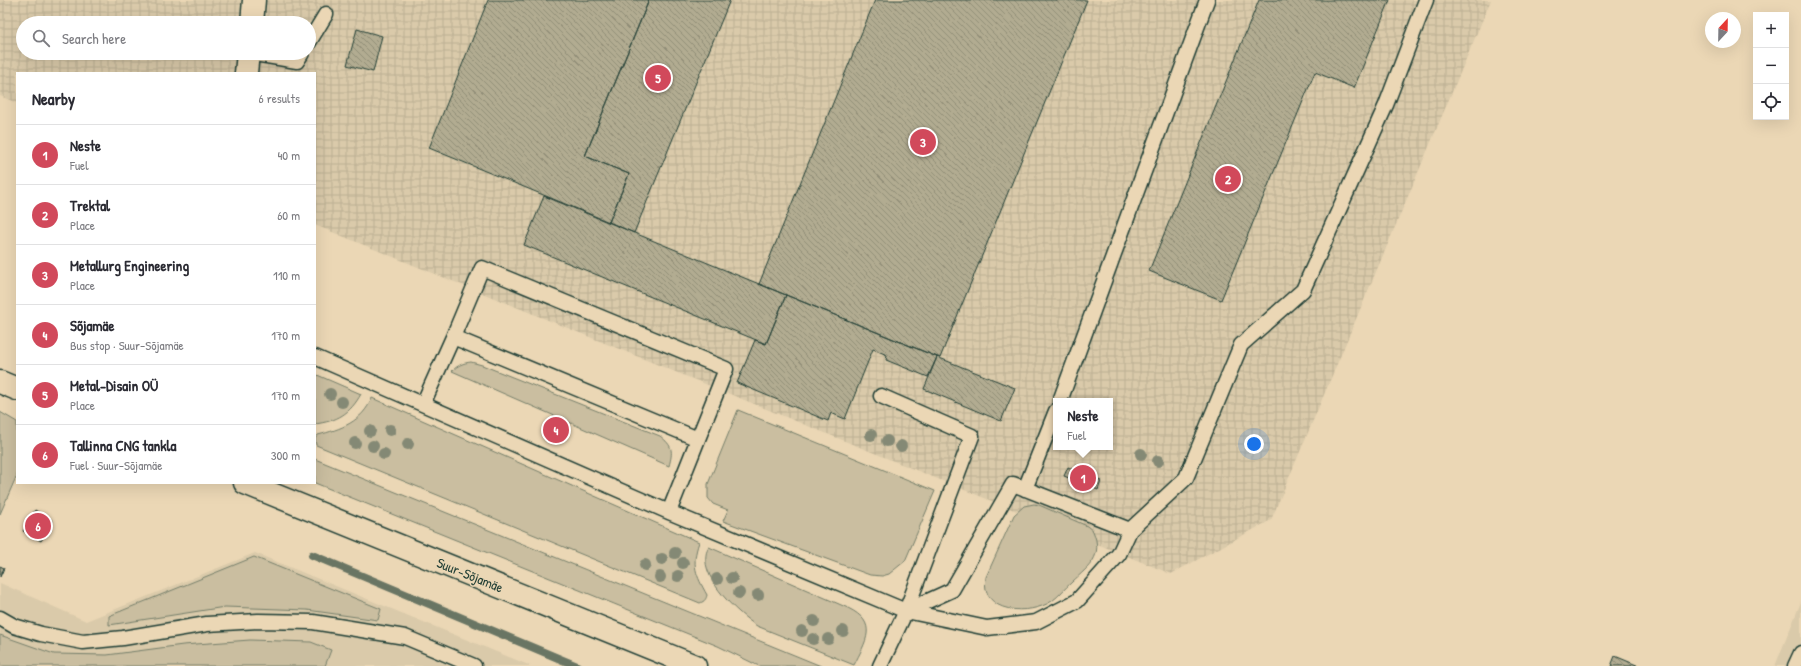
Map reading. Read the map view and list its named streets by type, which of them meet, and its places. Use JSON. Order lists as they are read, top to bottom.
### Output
{
  "streets": {
    "main road": ["Suur-Sõjamäe"]
  },
  "north": "top",
  "page": {
    "map_buttons": ["+", "−"],
    "search": "Search here",
    "pins": [
      "5",
      "3",
      "2",
      "4",
      "1",
      "6"
    ],
    "heading": ["Nearby", "6 results"],
    "list": [
      {
        "mark": "1",
        "name": "Neste",
        "note": "Fuel",
        "value": "40 m"
      },
      {
        "mark": "2",
        "name": "Trektal",
        "note": "Place",
        "value": "60 m"
      },
      {
        "mark": "3",
        "name": "Metallurg Engineering",
        "note": "Place",
        "value": "110 m"
      },
      {
        "mark": "4",
        "name": "Sõjamäe",
        "note": "Bus stop · Suur-Sõjamäe",
        "value": "170 m"
      },
      {
        "mark": "5",
        "name": "Metal-Disain OÜ",
        "note": "Place",
        "value": "170 m"
      },
      {
        "mark": "6",
        "name": "Tallinna CNG tankla",
        "note": "Fuel · Suur-Sõjamäe",
        "value": "300 m"
      }
    ],
    "popup": ["Neste", "Fuel"]
  }
}
